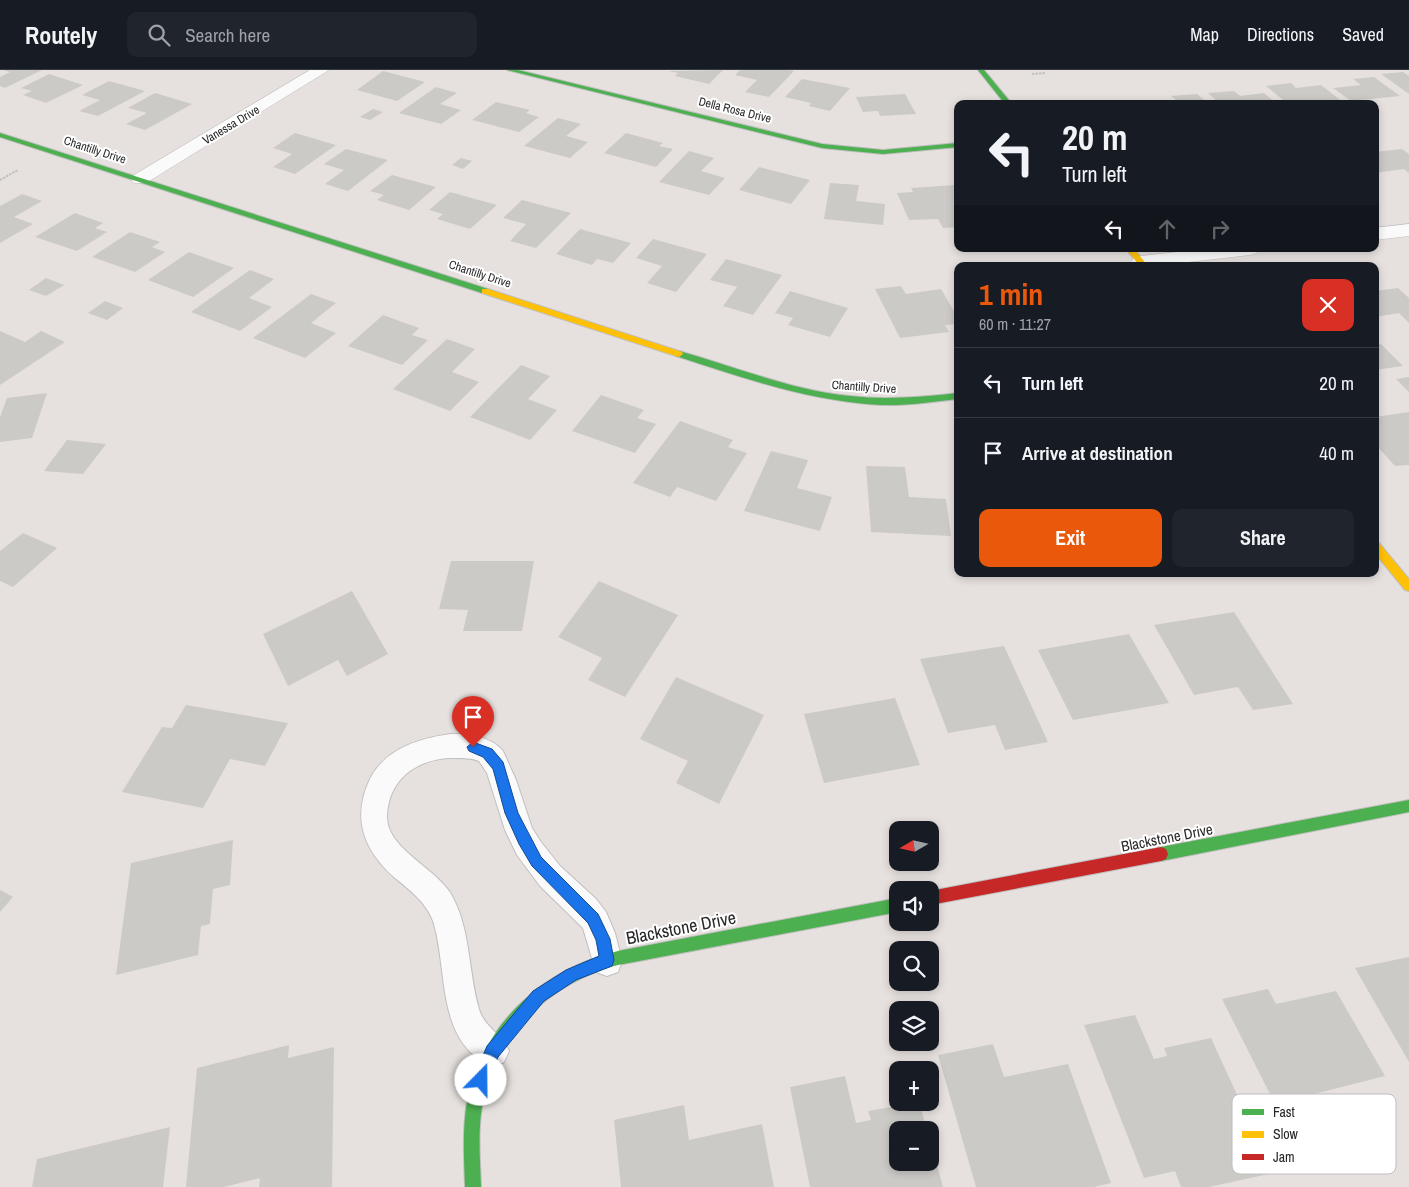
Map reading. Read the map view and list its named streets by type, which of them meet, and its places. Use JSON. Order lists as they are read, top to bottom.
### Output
{
  "streets": {
    "street": [
      "Della Rosa Drive",
      "Vanessa Drive",
      "Chantilly Drive",
      "Blackstone Drive"
    ]
  },
  "crossings": [
    ["Vanessa Drive", "Chantilly Drive"]
  ],
  "legend": ["Fast", "Slow", "Jam"],
  "north": "left",
  "page": {
    "header": "Routely",
    "search": "Search here",
    "nav": ["Map", "Directions", "Saved"],
    "turn": ["20 m", "Turn left"],
    "heading": ["1 min", "60 m · 11:27"],
    "list": [
      {
        "name": "Turn left",
        "value": "20 m"
      },
      {
        "name": "Arrive at destination",
        "value": "40 m"
      }
    ],
    "buttons": ["Exit", "Share"],
    "map_buttons": ["+", "−"]
  }
}
